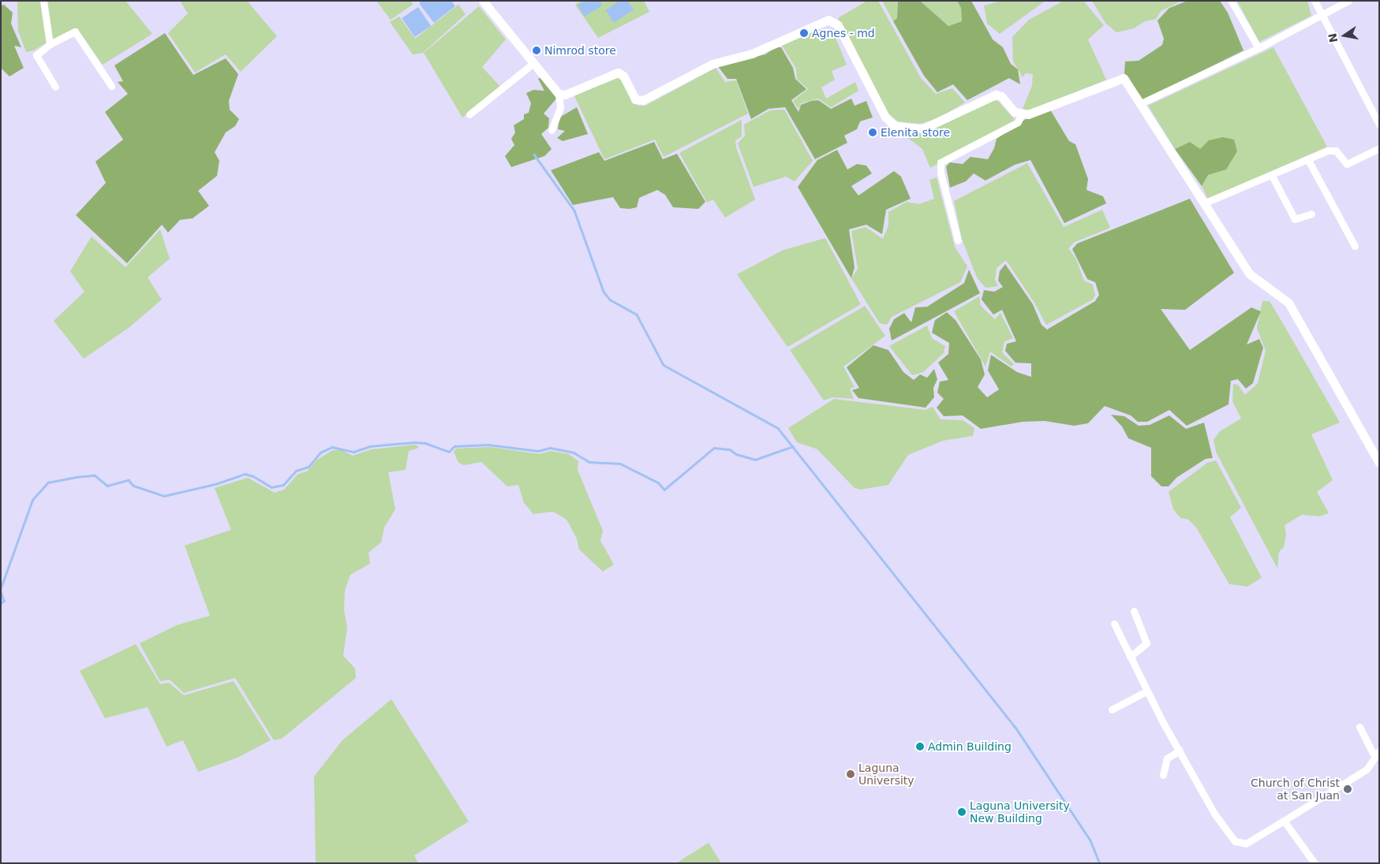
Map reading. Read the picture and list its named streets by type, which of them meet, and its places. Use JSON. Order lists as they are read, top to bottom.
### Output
{
  "places": [
    "Agnes - md",
    "Nimrod store",
    "Elenita store",
    "Admin Building",
    "Laguna University",
    "Church of Christ at San Juan",
    "Laguna University New Building"
  ],
  "north": "left"
}
